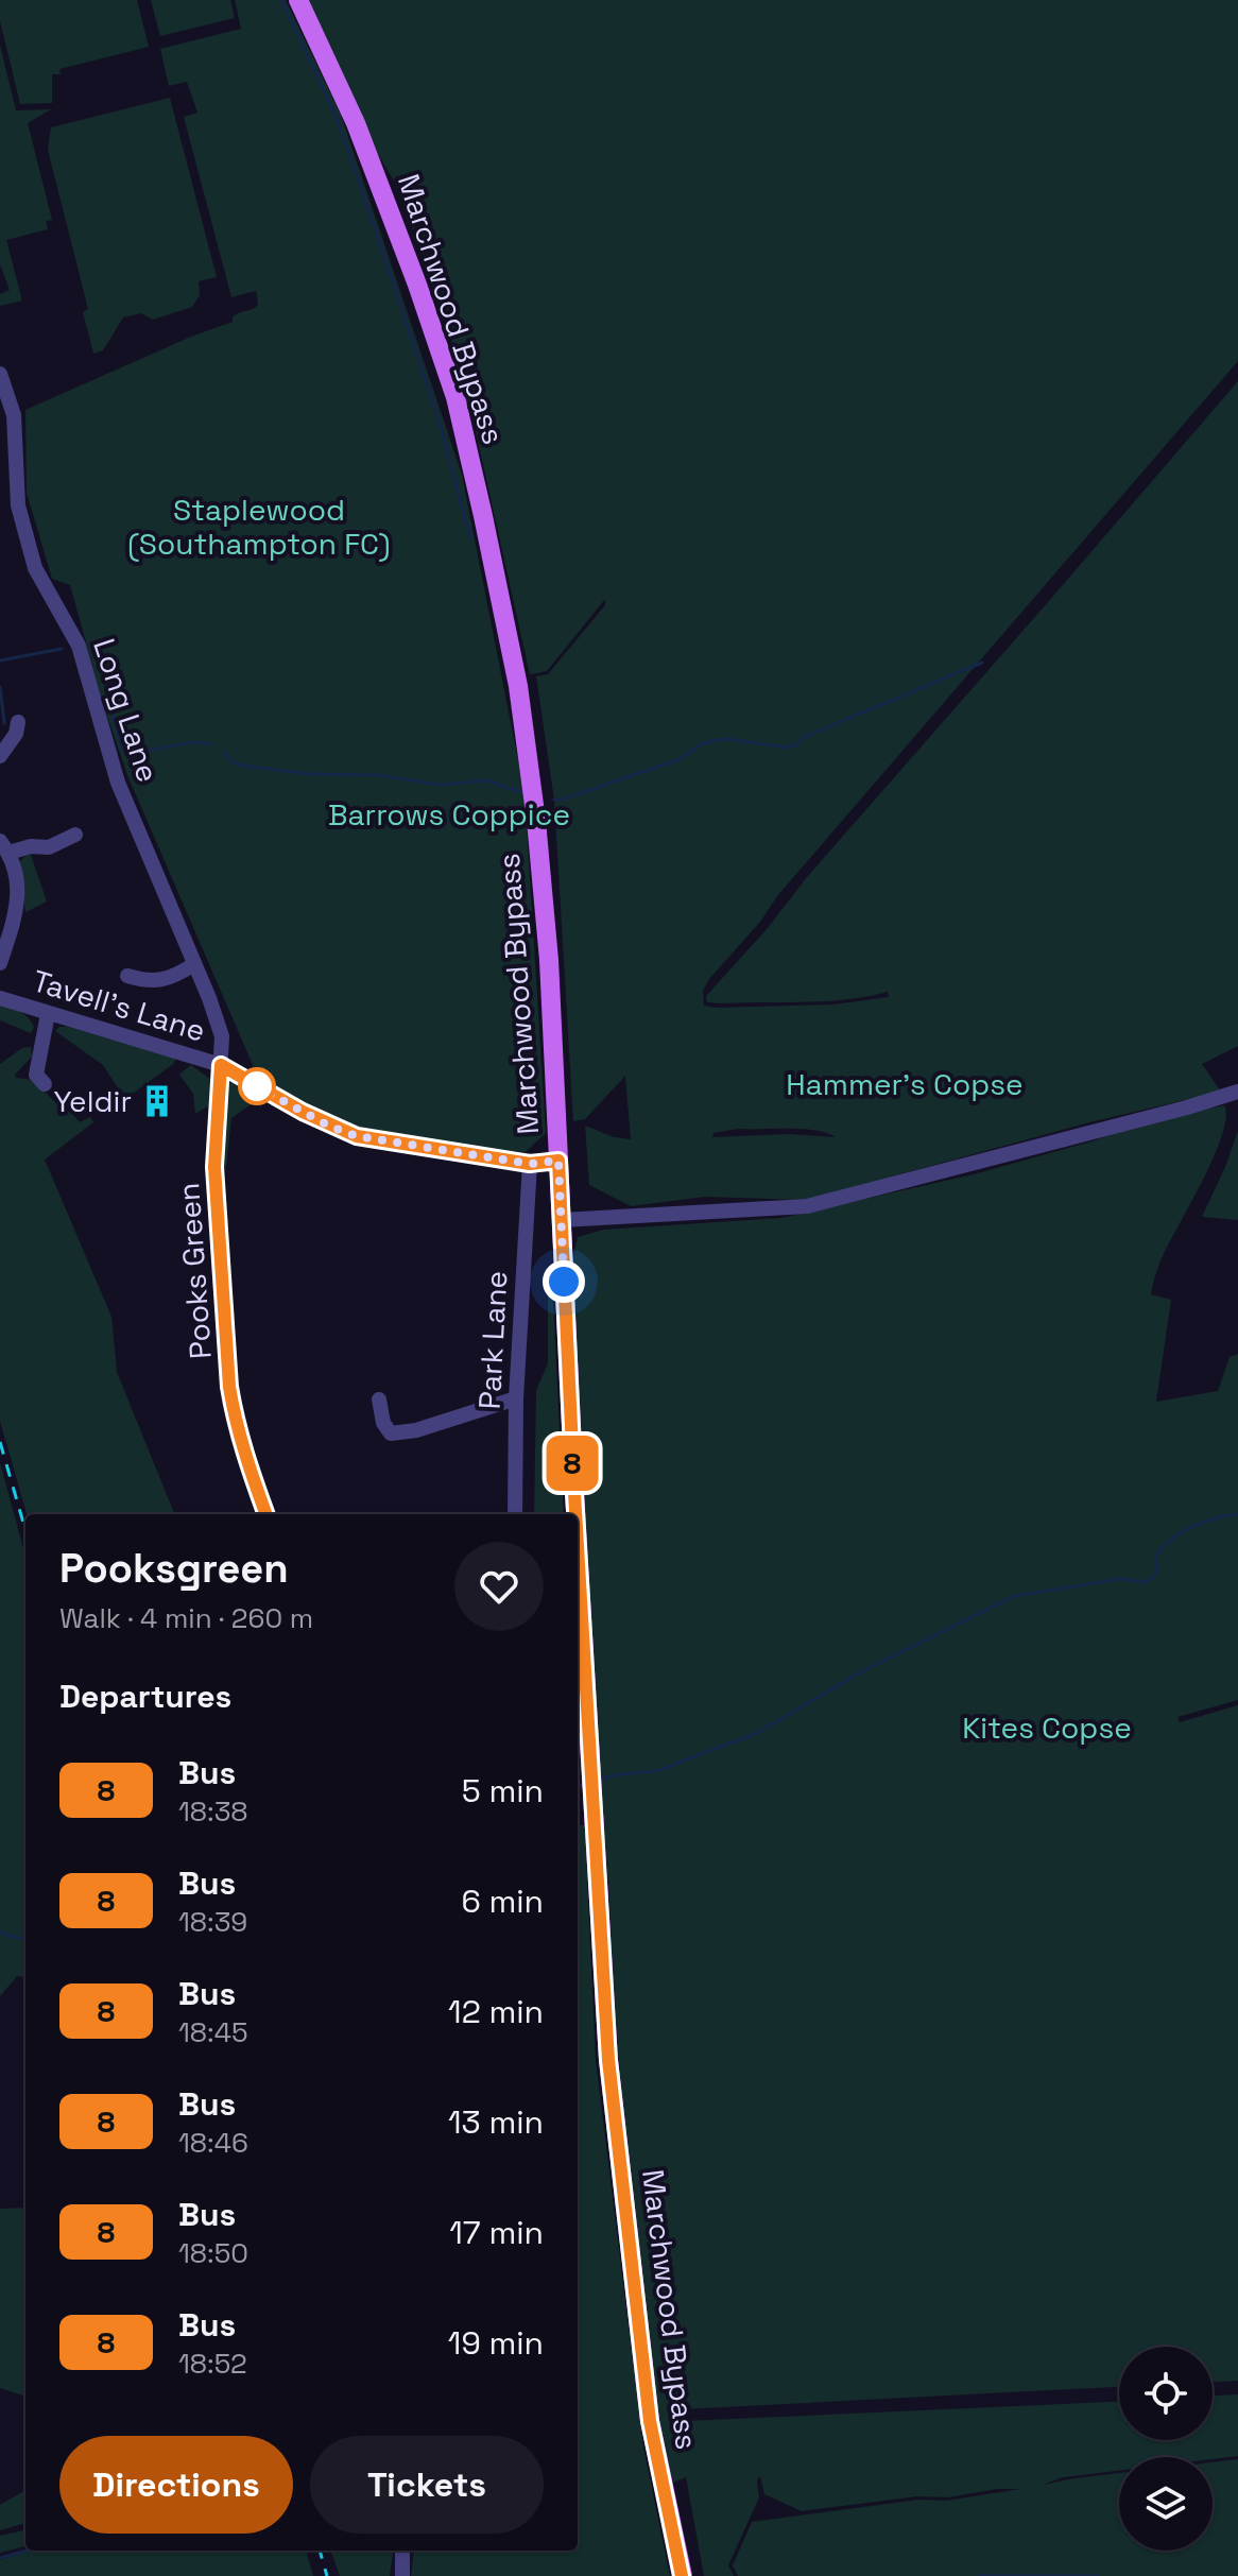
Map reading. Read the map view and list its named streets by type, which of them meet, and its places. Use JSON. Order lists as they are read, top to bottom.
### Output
{
  "streets": {
    "main road": ["Marchwood Bypass"],
    "street": [
      "Long Lane",
      "Tavell's Lane",
      "Pooks Green",
      "Park Lane"
    ]
  },
  "crossings": [
    ["Marchwood Bypass", "Tavell's Lane"],
    ["Long Lane", "Tavell's Lane"],
    ["Long Lane", "Pooks Green"],
    ["Tavell's Lane", "Pooks Green"],
    ["Tavell's Lane", "Park Lane"]
  ],
  "parks": [
    "Staplewood (Southampton FC)",
    "Barrows Coppice",
    "Hammer's Copse",
    "Kites Copse"
  ],
  "places": {
    "building": ["Yeldir"]
  },
  "lines": ["bus line 8"],
  "page": {
    "on_map": "8",
    "heading": [
      ["Pooksgreen", "Walk · 4 min · 260 m"],
      "Departures"
    ],
    "list": [
      {
        "mark": "8",
        "name": "Bus",
        "note": "18:38",
        "value": "5 min"
      },
      {
        "mark": "8",
        "name": "Bus",
        "note": "18:39",
        "value": "6 min"
      },
      {
        "mark": "8",
        "name": "Bus",
        "note": "18:45",
        "value": "12 min"
      },
      {
        "mark": "8",
        "name": "Bus",
        "note": "18:46",
        "value": "13 min"
      },
      {
        "mark": "8",
        "name": "Bus",
        "note": "18:50",
        "value": "17 min"
      },
      {
        "mark": "8",
        "name": "Bus",
        "note": "18:52",
        "value": "19 min"
      }
    ],
    "buttons": ["Directions", "Tickets"]
  }
}
